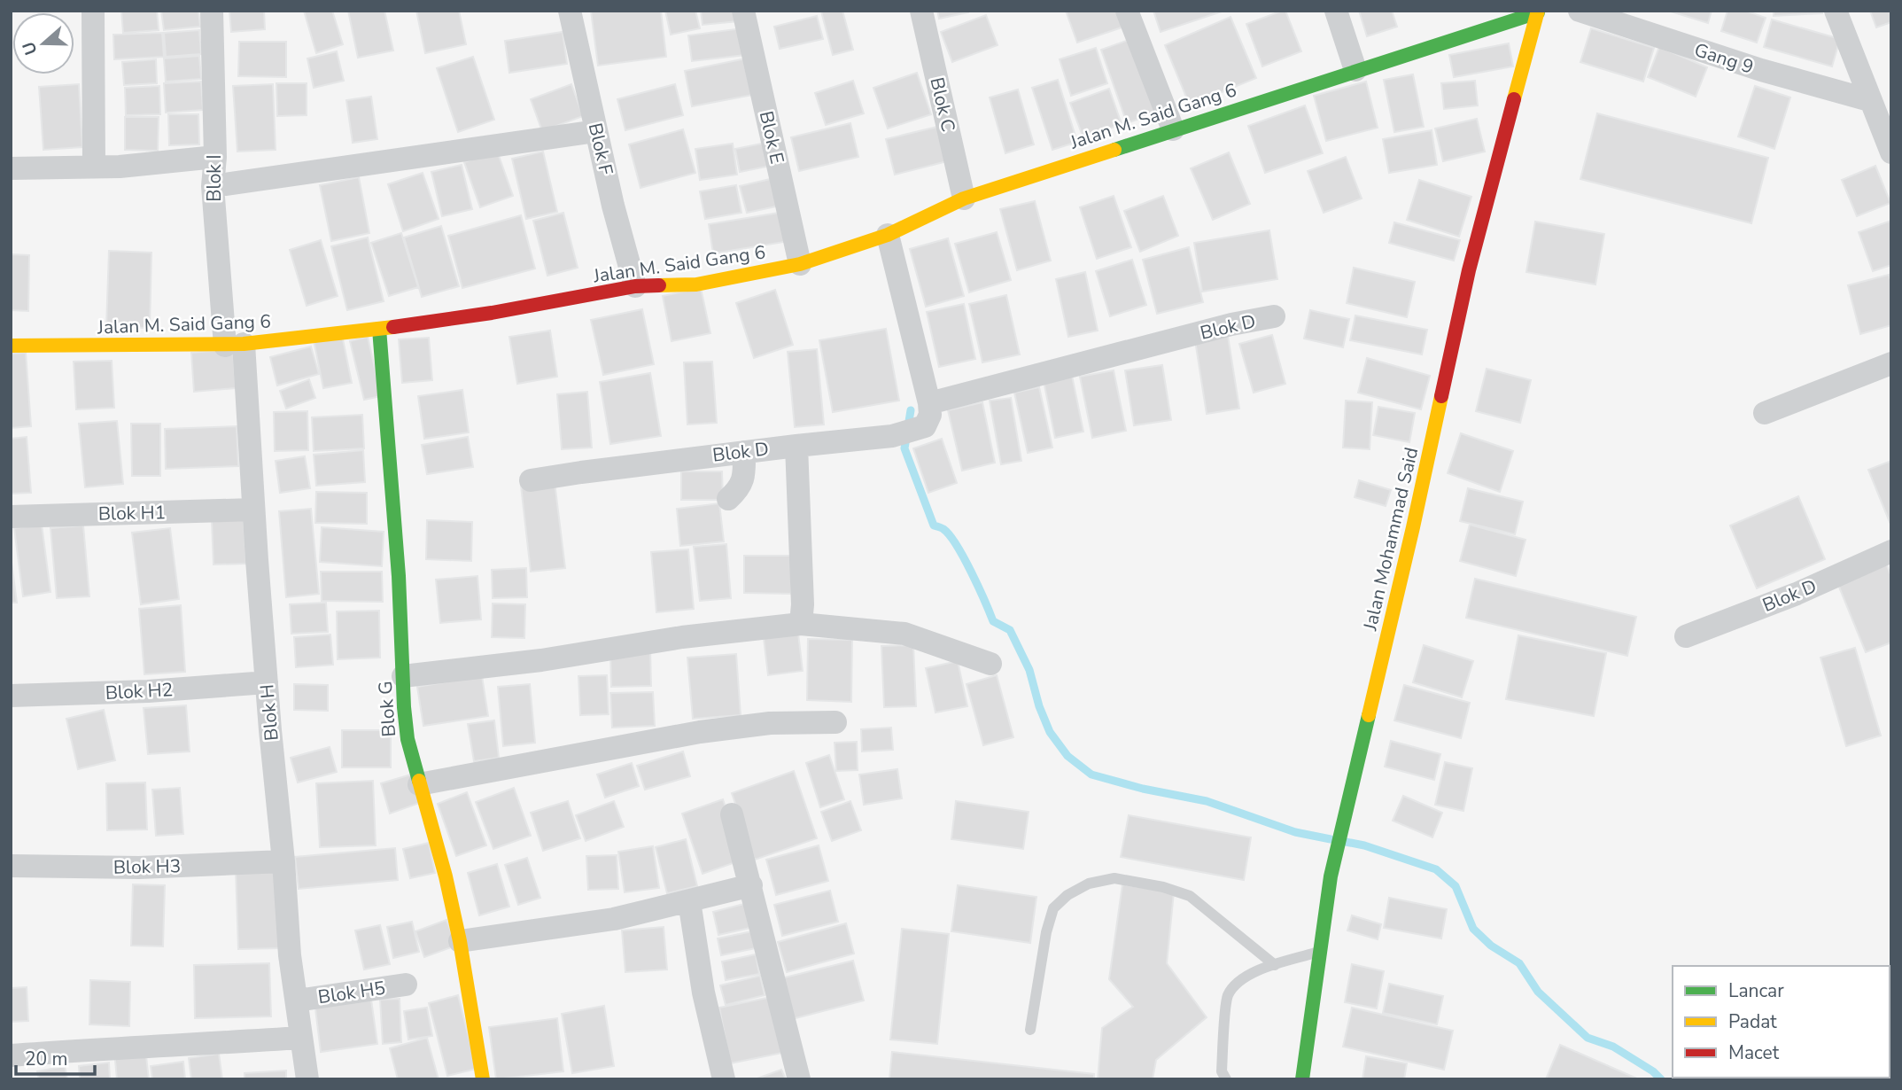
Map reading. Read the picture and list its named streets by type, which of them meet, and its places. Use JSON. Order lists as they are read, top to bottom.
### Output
{
  "streets": {
    "street": [
      "Gang 9",
      "Blok C",
      "Jalan M. Said Gang 6",
      "Blok E",
      "Blok F",
      "Blok I",
      "Blok D",
      "Blok H1",
      "Jalan Mohammad Said",
      "Blok H2",
      "Blok G",
      "Blok H",
      "Blok H3",
      "Blok H5"
    ]
  },
  "crossings": [
    ["Blok C", "Jalan M. Said Gang 6"],
    ["Jalan M. Said Gang 6", "Blok E"],
    ["Jalan M. Said Gang 6", "Blok F"],
    ["Jalan M. Said Gang 6", "Blok I"],
    ["Jalan M. Said Gang 6", "Blok D"],
    ["Jalan M. Said Gang 6", "Jalan Mohammad Said"],
    ["Jalan M. Said Gang 6", "Blok G"],
    ["Jalan M. Said Gang 6", "Blok H"],
    ["Blok I", "Blok H"],
    ["Blok H1", "Blok H"],
    ["Blok H2", "Blok H"],
    ["Blok H", "Blok H3"],
    ["Blok H", "Blok H5"]
  ],
  "legend": ["Lancar", "Padat", "Macet"],
  "scale_bar": "20 m",
  "north": "left"
}
